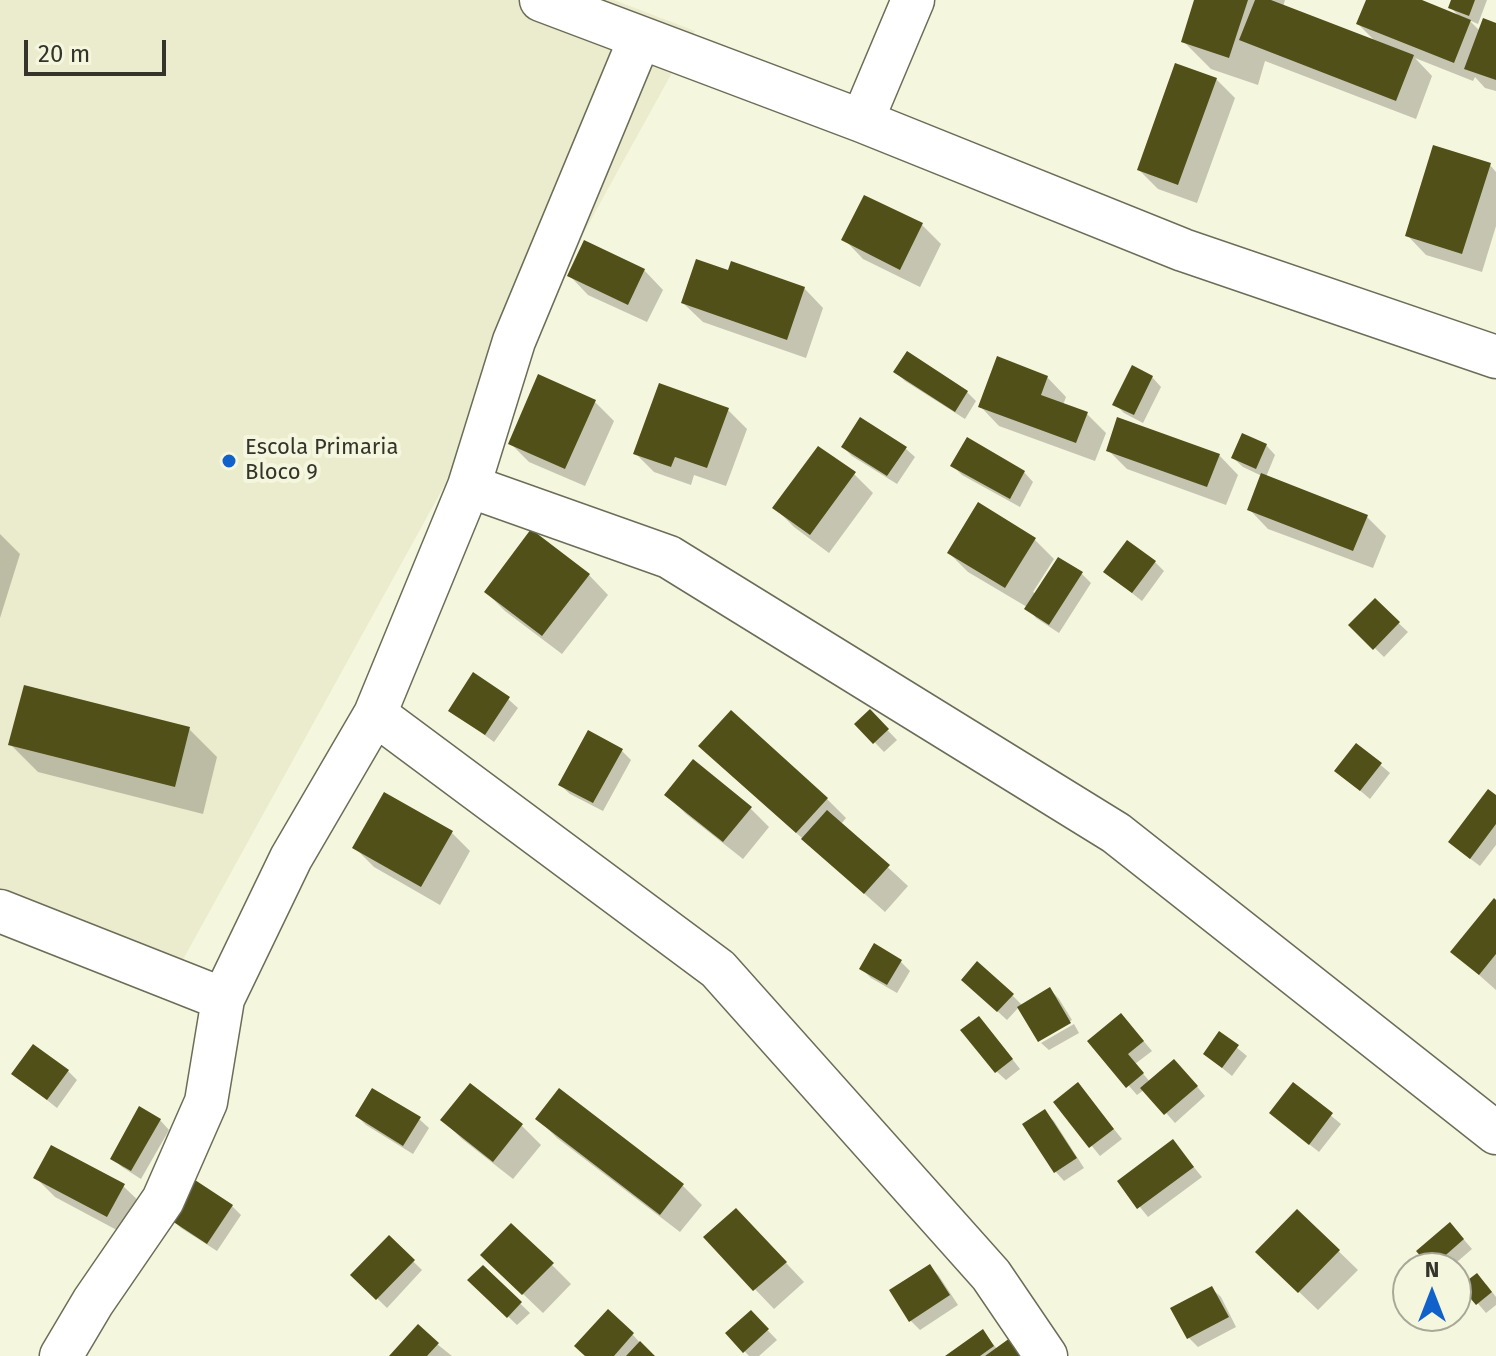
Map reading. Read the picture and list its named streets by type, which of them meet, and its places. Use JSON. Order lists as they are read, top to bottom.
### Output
{
  "places": ["Escola Primaria Bloco 9"],
  "scale_bar": "20 m",
  "north": "top"
}
